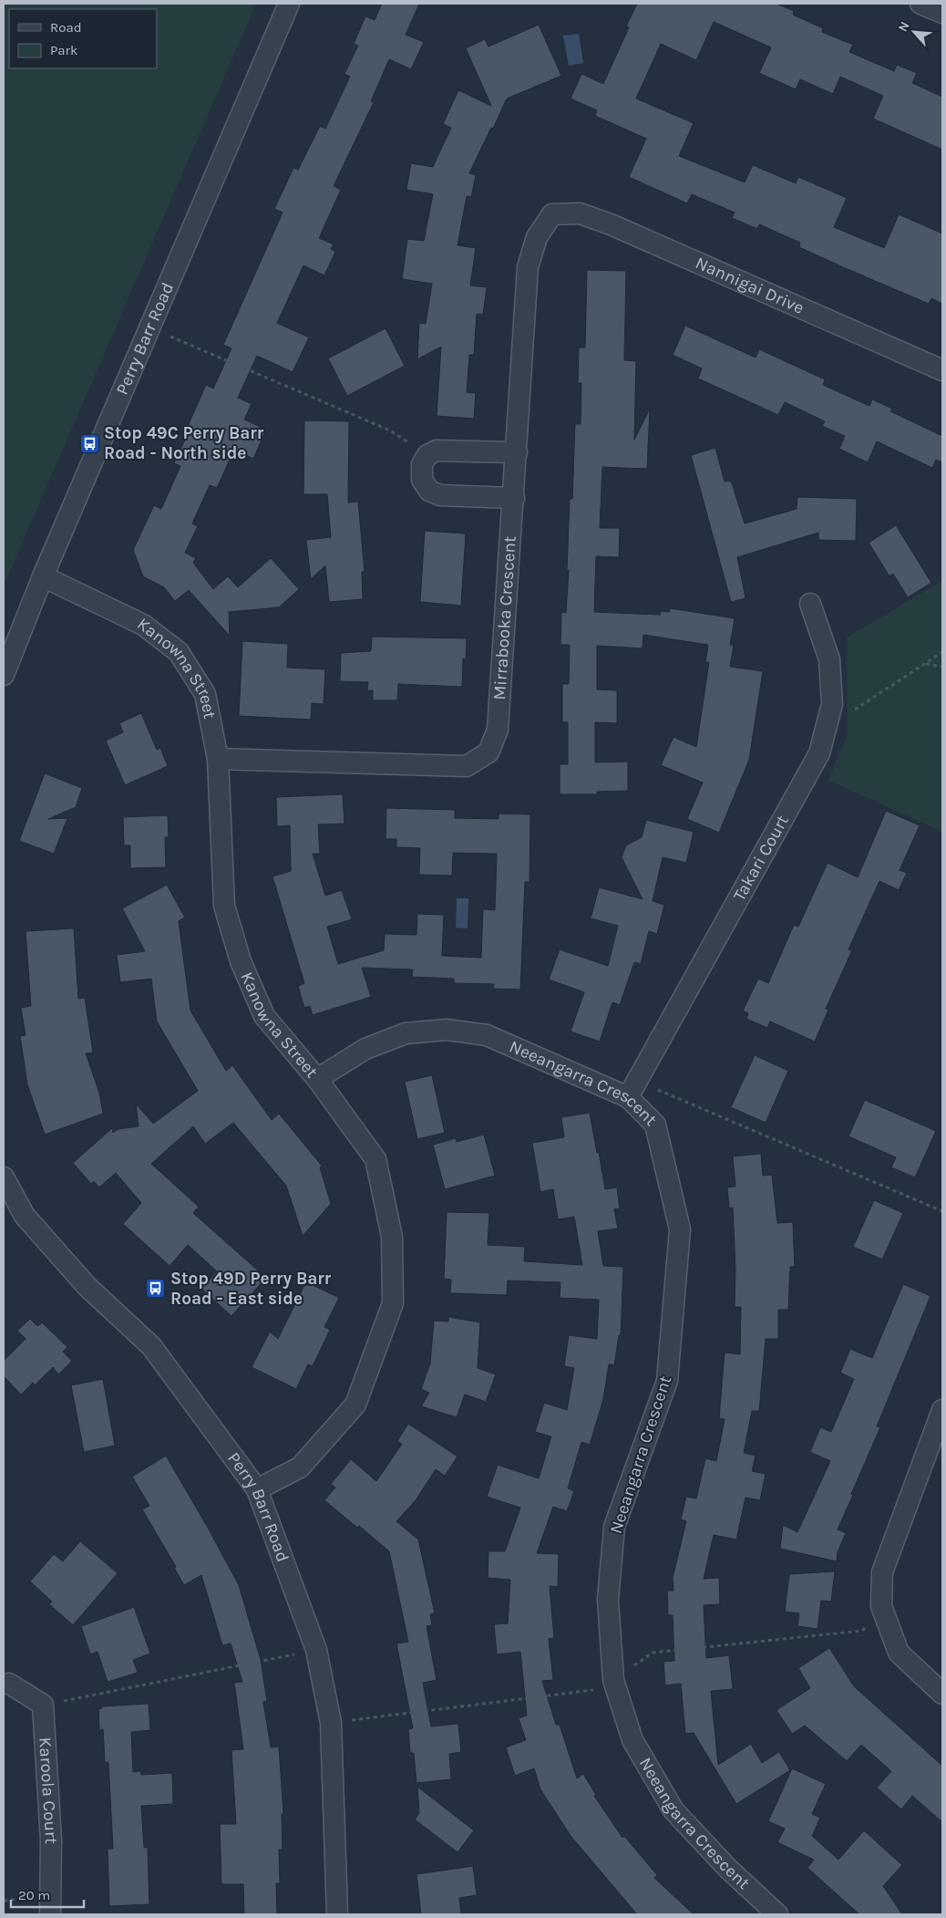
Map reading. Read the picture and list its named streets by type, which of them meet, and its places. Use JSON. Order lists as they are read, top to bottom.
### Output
{
  "streets": {
    "street": [
      "Nannigai Drive",
      "Perry Barr Road",
      "Mirrabooka Crescent",
      "Kanowna Street",
      "Takari Court",
      "Neeangarra Crescent",
      "Karoola Court"
    ]
  },
  "crossings": [
    ["Nannigai Drive", "Mirrabooka Crescent"],
    ["Perry Barr Road", "Kanowna Street"],
    ["Mirrabooka Crescent", "Kanowna Street"],
    ["Kanowna Street", "Neeangarra Crescent"],
    ["Takari Court", "Neeangarra Crescent"]
  ],
  "places": {
    "bus stop": ["Stop 49C Perry Barr Road - North side", "Stop 49D Perry Barr Road - East side"]
  },
  "legend": ["Road", "Park"],
  "scale_bar": "20 m",
  "north": "top left"
}
